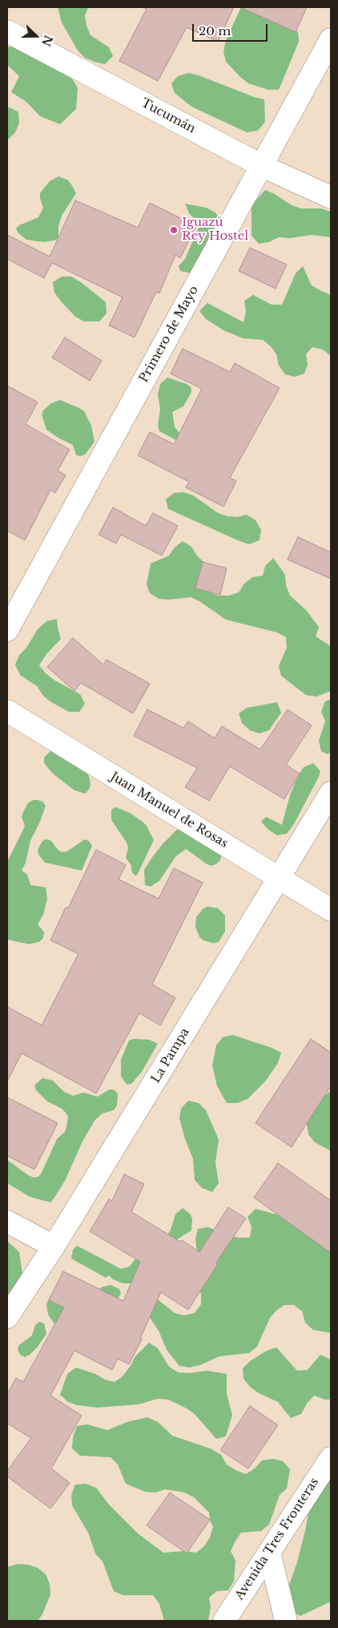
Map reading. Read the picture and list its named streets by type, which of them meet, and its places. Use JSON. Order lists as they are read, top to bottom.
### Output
{
  "streets": {
    "street": [
      "Tucumán",
      "Primero de Mayo",
      "Juan Manuel de Rosas",
      "La Pampa",
      "Avenida Tres Fronteras"
    ]
  },
  "crossings": [
    ["Tucumán", "Primero de Mayo"],
    ["Juan Manuel de Rosas", "La Pampa"]
  ],
  "places": ["Iguazú Rey Hostel"],
  "scale_bar": "20 m",
  "north": "right"
}
